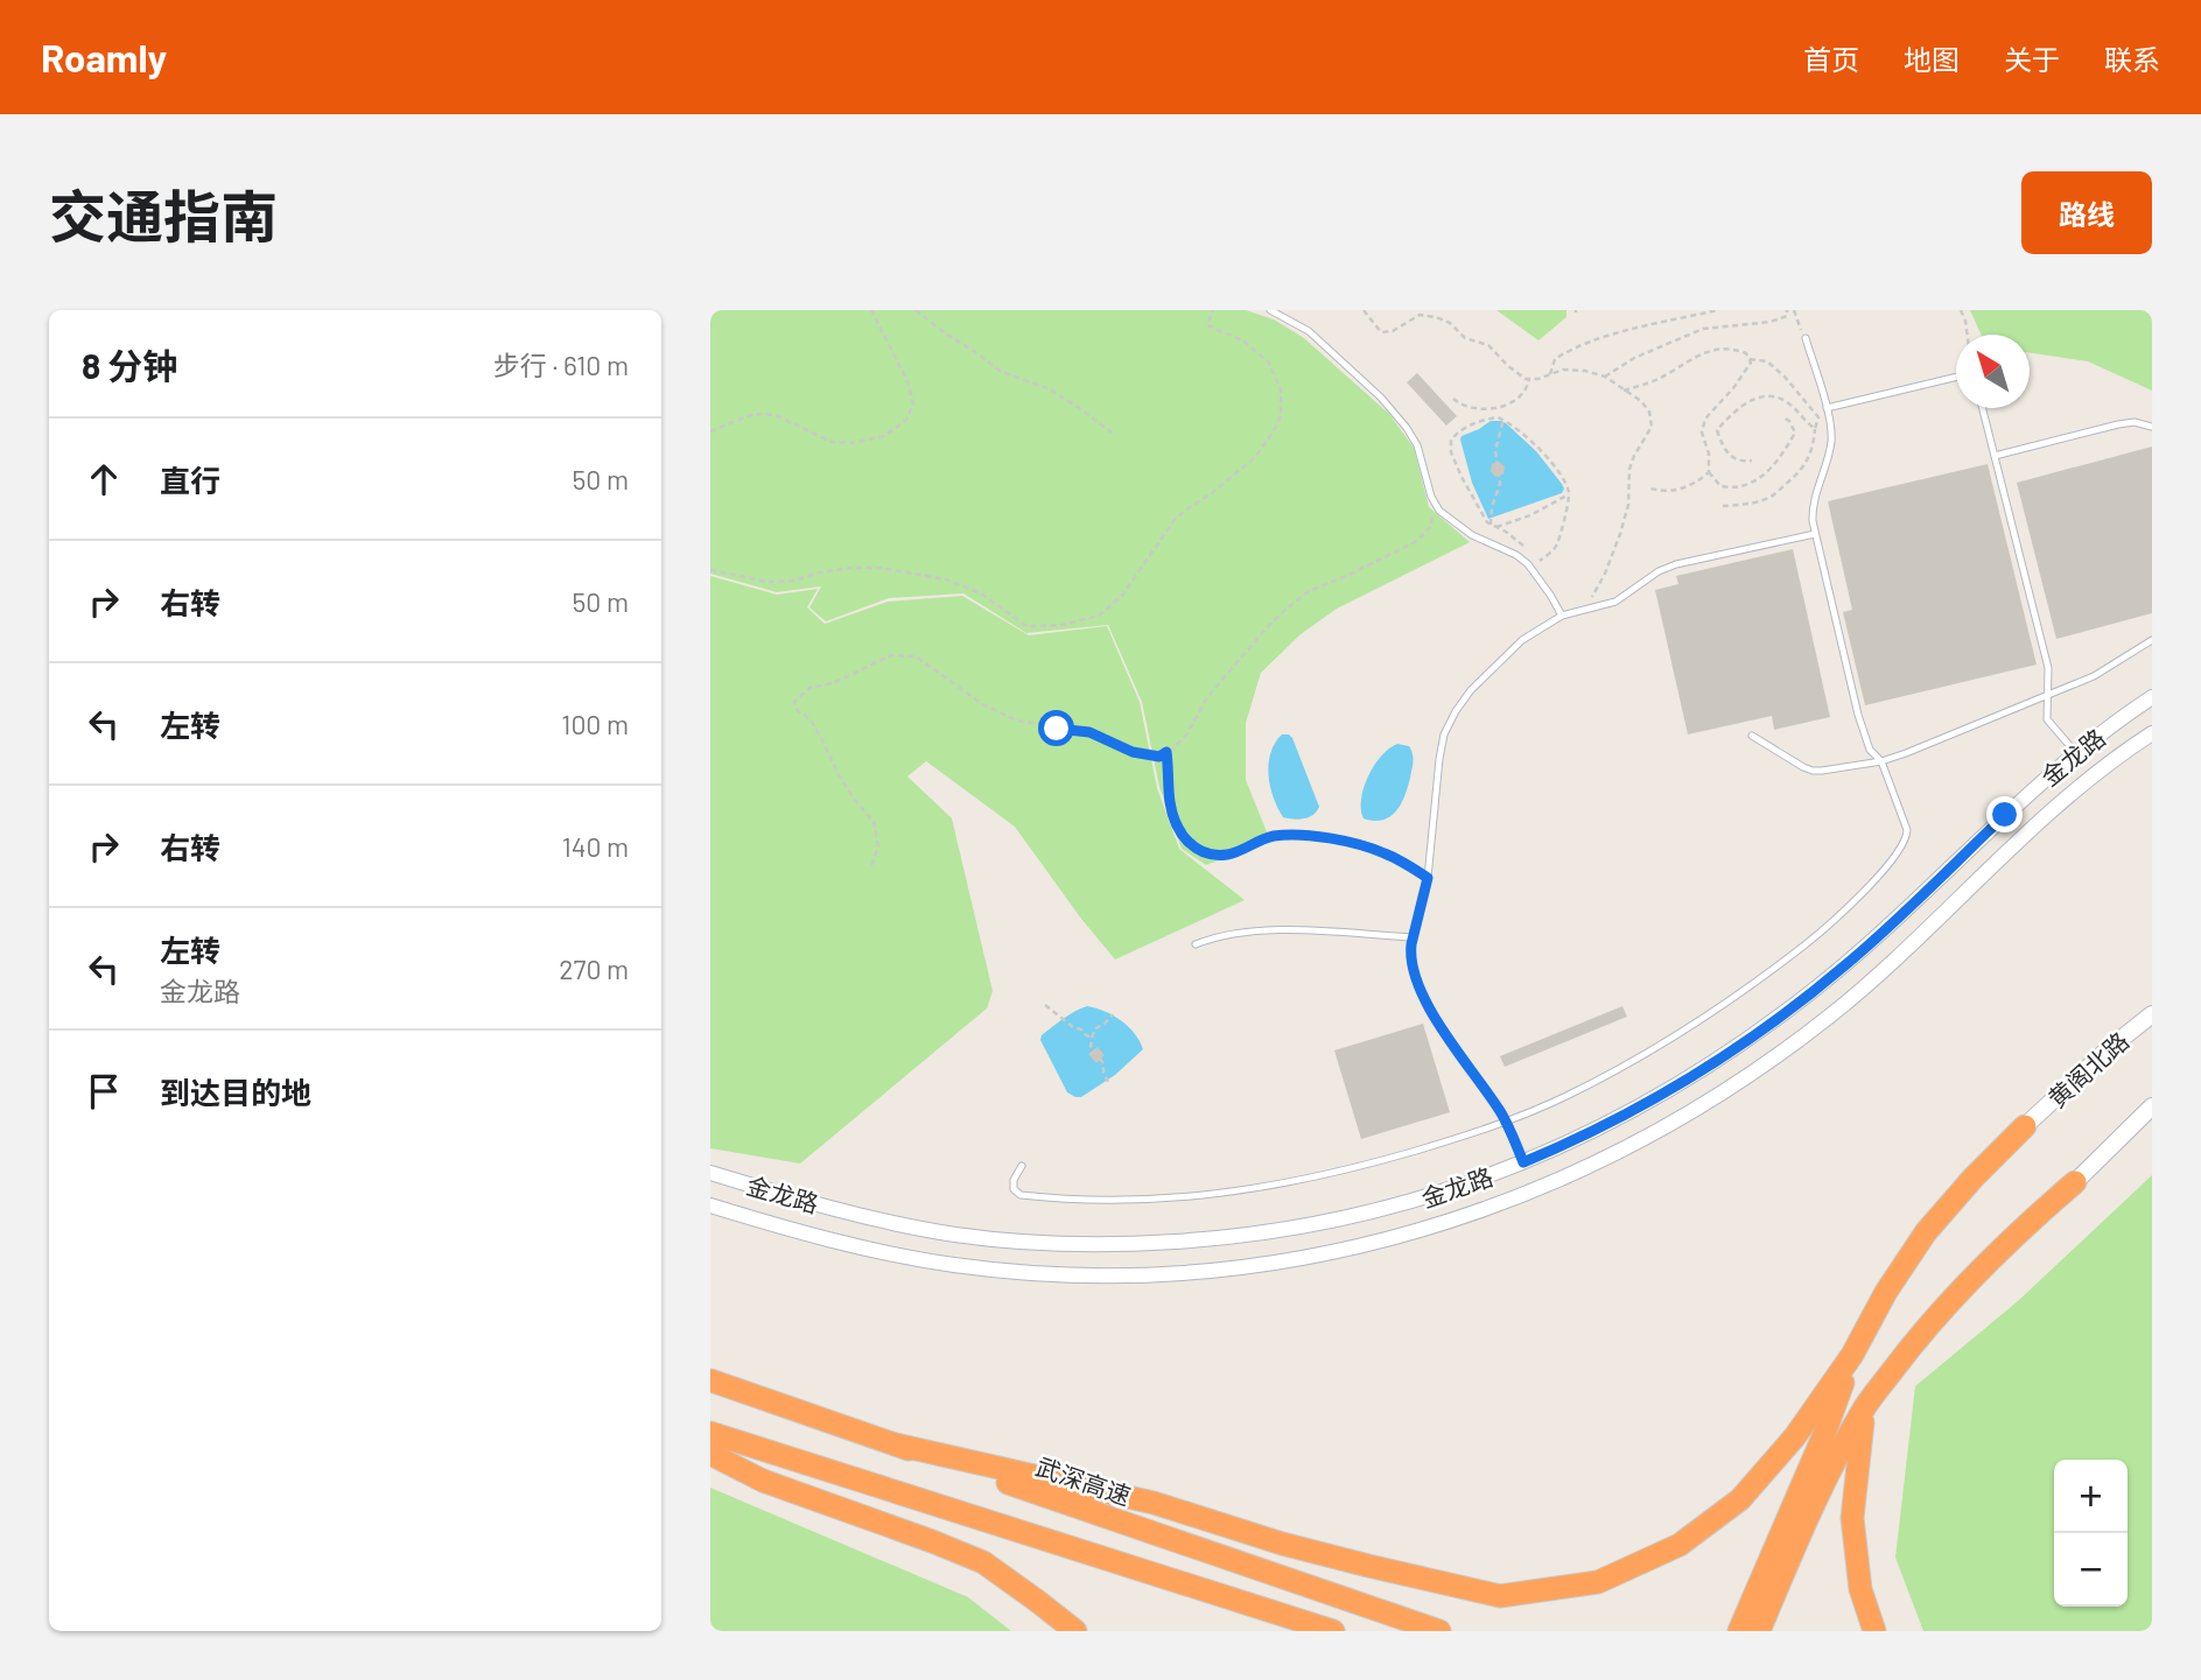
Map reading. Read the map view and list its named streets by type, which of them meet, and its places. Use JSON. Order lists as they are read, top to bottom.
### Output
{
  "streets": {
    "highway": ["武深高速"],
    "main road": ["黄阁北路"],
    "street": ["金龙路"]
  },
  "north": "top left",
  "page": {
    "header": "Roamly",
    "nav": [
      "首页",
      "地图",
      "关于",
      "联系"
    ],
    "title": "交通指南",
    "buttons": "路线",
    "heading": ["8 分钟", "步行 · 610 m"],
    "list": [
      ["直行", "50 m"],
      ["右转", "50 m"],
      ["左转", "100 m"],
      ["右转", "140 m"],
      ["左转", "金龙路", "270 m"],
      "到达目的地"
    ],
    "map_buttons": ["+", "−"]
  }
}
